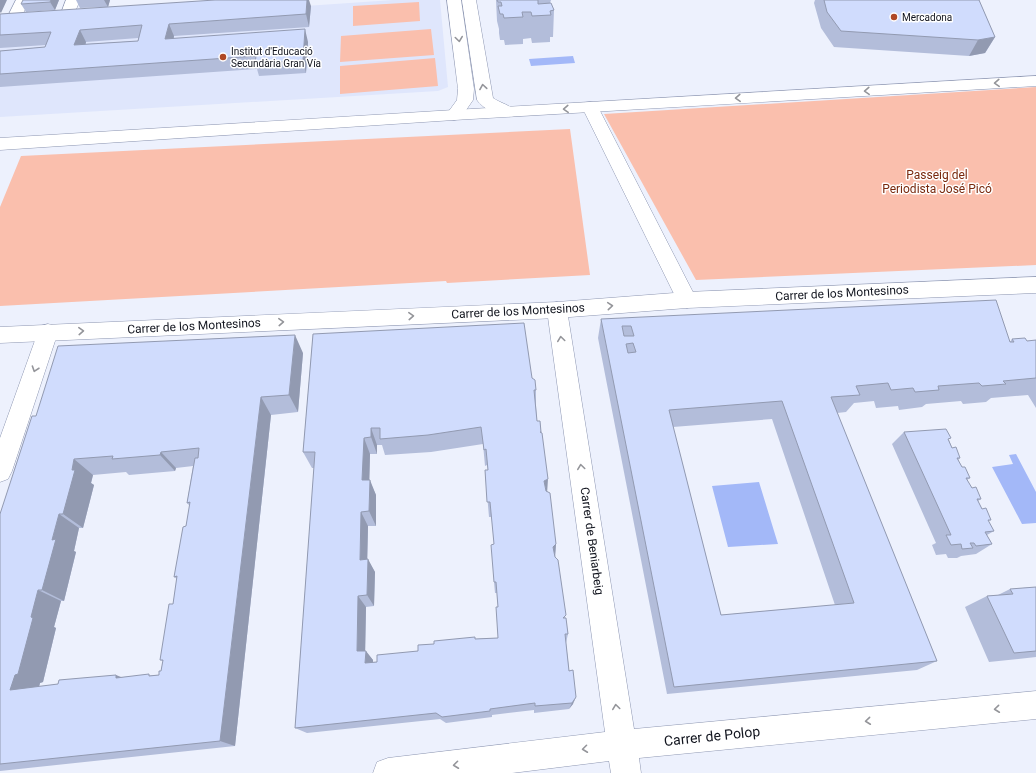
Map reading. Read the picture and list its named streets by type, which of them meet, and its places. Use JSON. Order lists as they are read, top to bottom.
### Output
{
  "streets": {
    "main road": ["Carrer de los Montesinos", "Carrer de Beniarbeig", "Carrer de Polop"]
  },
  "crossings": [
    ["Carrer de los Montesinos", "Carrer de Beniarbeig"],
    ["Carrer de Beniarbeig", "Carrer de Polop"]
  ],
  "one_way": ["Carrer de Beniarbeig", "Carrer de Polop"],
  "parks": ["Passeig del Periodista José Picó"],
  "places": ["Mercadona", "Institut d'Educació Secundària Gran Vía"]
}
